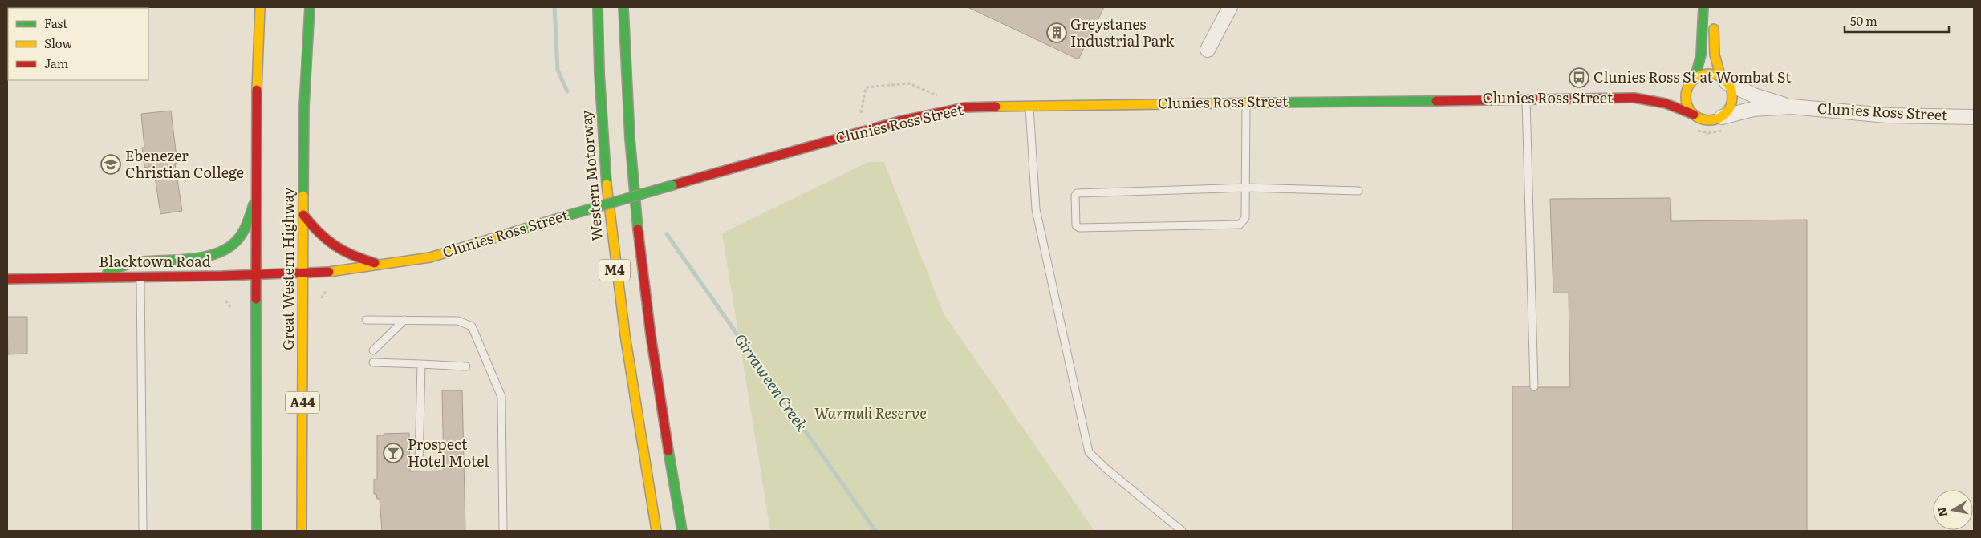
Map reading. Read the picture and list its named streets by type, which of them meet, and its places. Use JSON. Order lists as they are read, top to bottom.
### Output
{
  "streets": {
    "main road": [
      "Clunies Ross Street",
      "Western Motorway",
      "Blacktown Road",
      "Great Western Highway",
      "M4",
      "A44"
    ]
  },
  "crossings": [
    ["Clunies Ross Street", "Blacktown Road"],
    ["Clunies Ross Street", "Great Western Highway"],
    ["Blacktown Road", "Great Western Highway"]
  ],
  "water": ["Girraween Creek"],
  "parks": ["Warmuli Reserve"],
  "places": {
    "building": ["Greystanes Industrial Park"],
    "bus stop": ["Clunies Ross St at Wombat St"],
    "school or university": ["Ebenezer Christian College"],
    "bar": ["Prospect Hotel Motel"]
  },
  "legend": ["Fast", "Slow", "Jam"],
  "scale_bar": "50 m",
  "north": "left"
}
